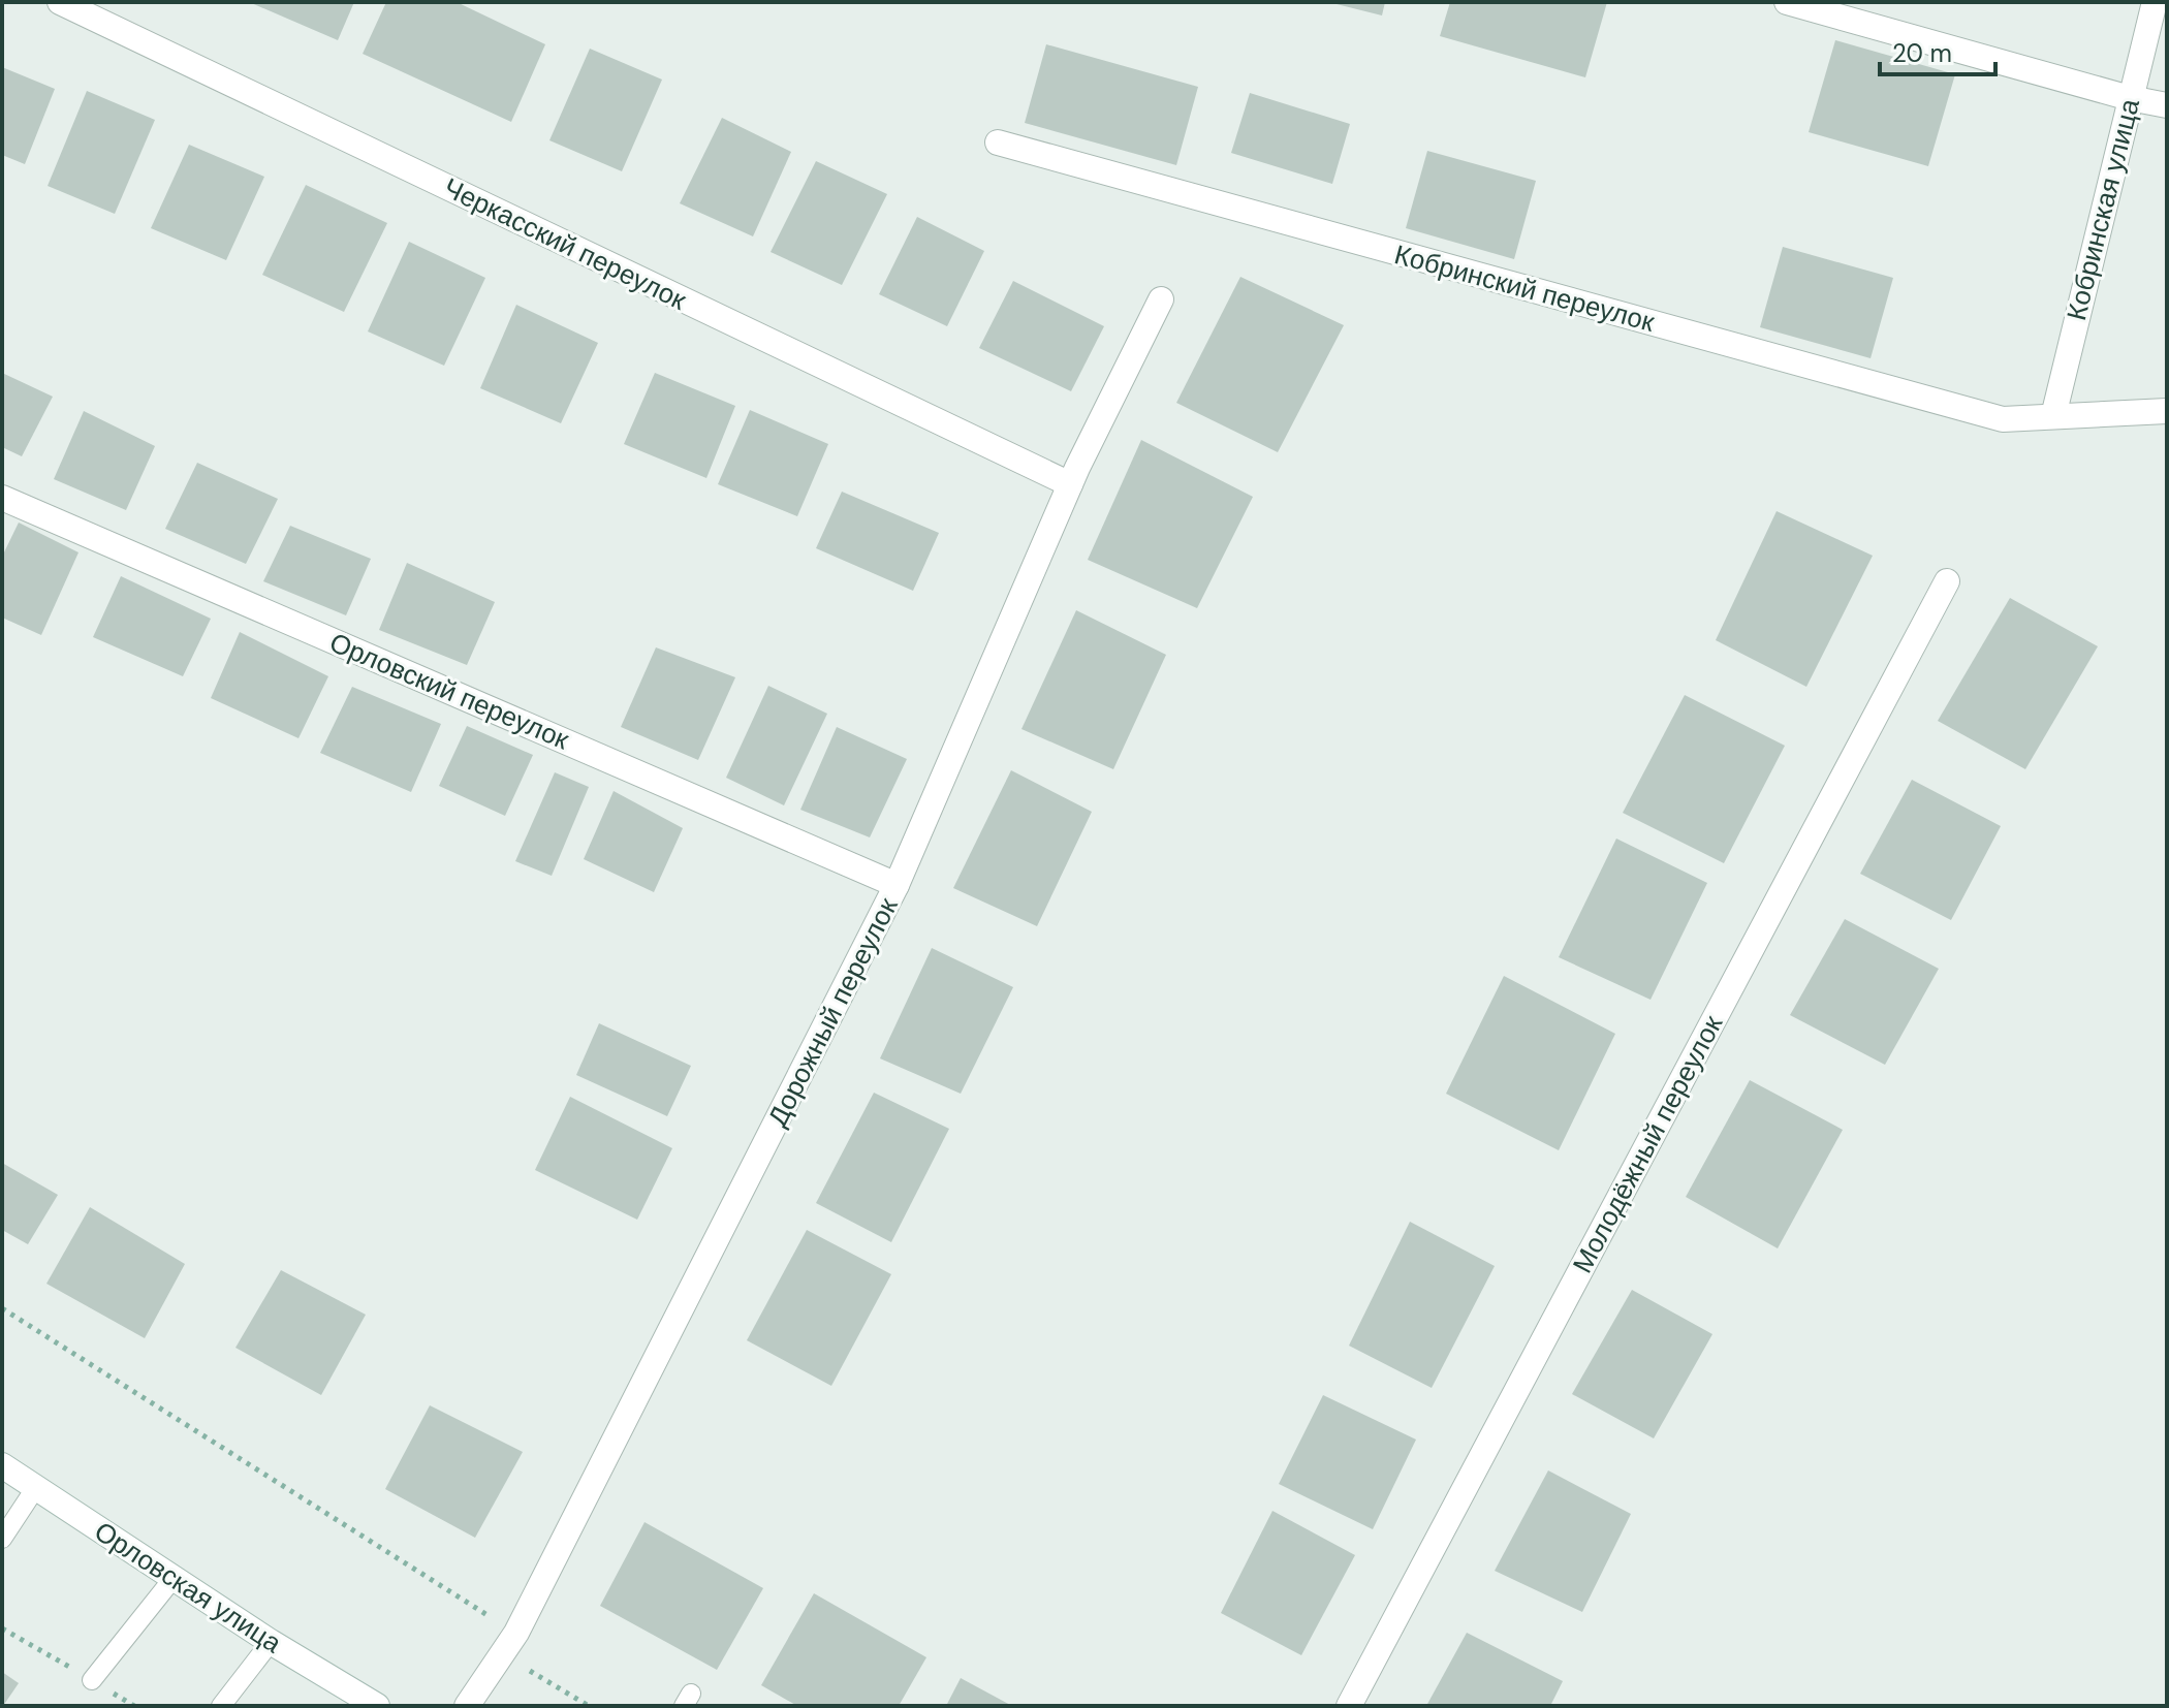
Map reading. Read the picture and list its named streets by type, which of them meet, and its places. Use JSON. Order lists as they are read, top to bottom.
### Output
{
  "streets": {
    "street": [
      "Кобринская улица",
      "Черкасский переулок",
      "Кобринский переулок",
      "Орловский переулок",
      "Дорожный переулок",
      "Молодёжный переулок",
      "Орловская улица"
    ]
  },
  "crossings": [
    ["Кобринская улица", "Кобринский переулок"],
    ["Черкасский переулок", "Дорожный переулок"],
    ["Орловский переулок", "Дорожный переулок"]
  ],
  "scale_bar": "20 m"
}
